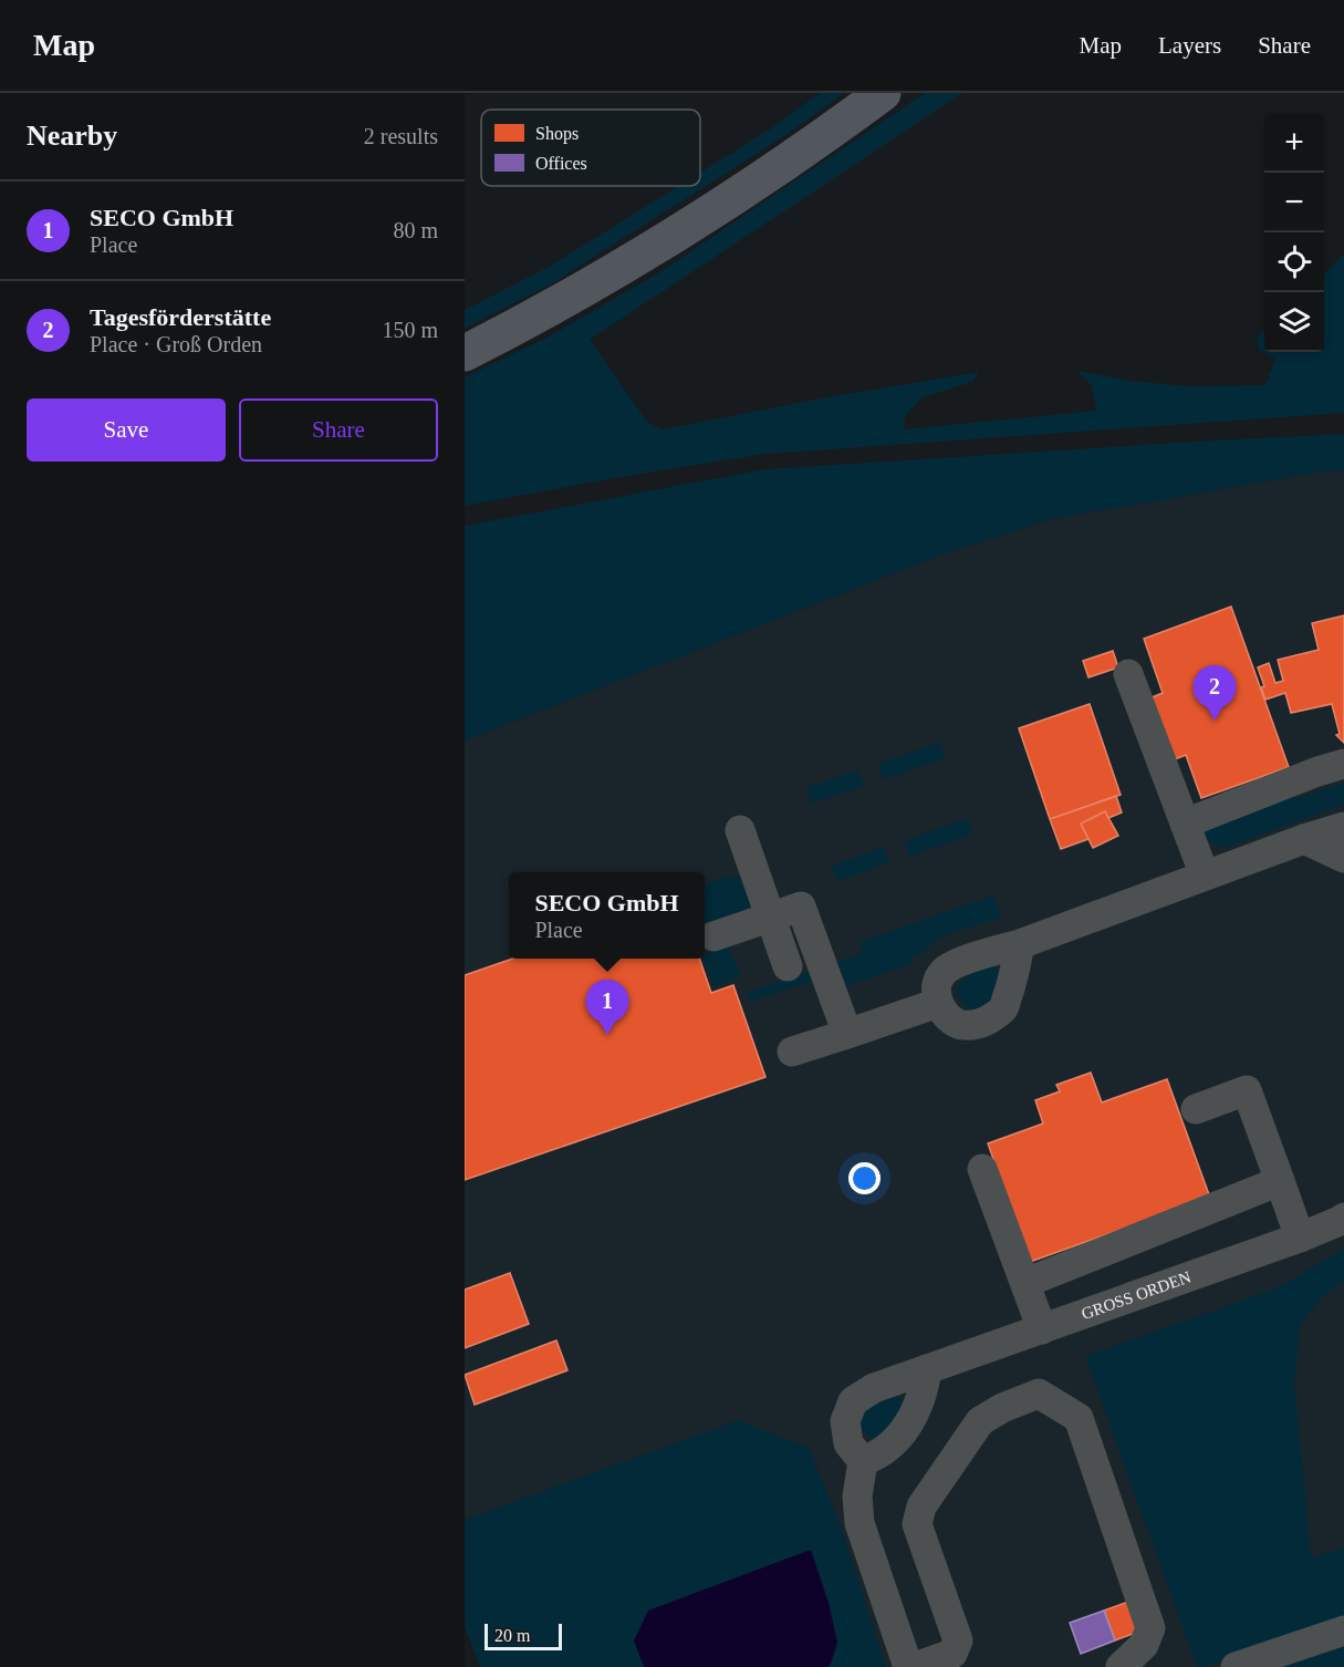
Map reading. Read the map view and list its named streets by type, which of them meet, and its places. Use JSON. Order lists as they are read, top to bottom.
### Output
{
  "streets": {
    "street": ["GROSS ORDEN"]
  },
  "legend": ["Shops", "Offices"],
  "scale_bar": "20 m",
  "page": {
    "header": "Map",
    "nav": ["Map", "Layers", "Share"],
    "heading": ["Nearby", "2 results"],
    "map_buttons": ["+", "−"],
    "list": [
      {
        "mark": "1",
        "name": "SECO GmbH",
        "note": "Place",
        "value": "80 m"
      },
      {
        "mark": "2",
        "name": "Tagesförderstätte",
        "note": "Place · Groß Orden",
        "value": "150 m"
      }
    ],
    "buttons": ["Save", "Share"],
    "pins": ["2", "1"],
    "popup": ["SECO GmbH", "Place"],
    "scale": "20 m"
  }
}
